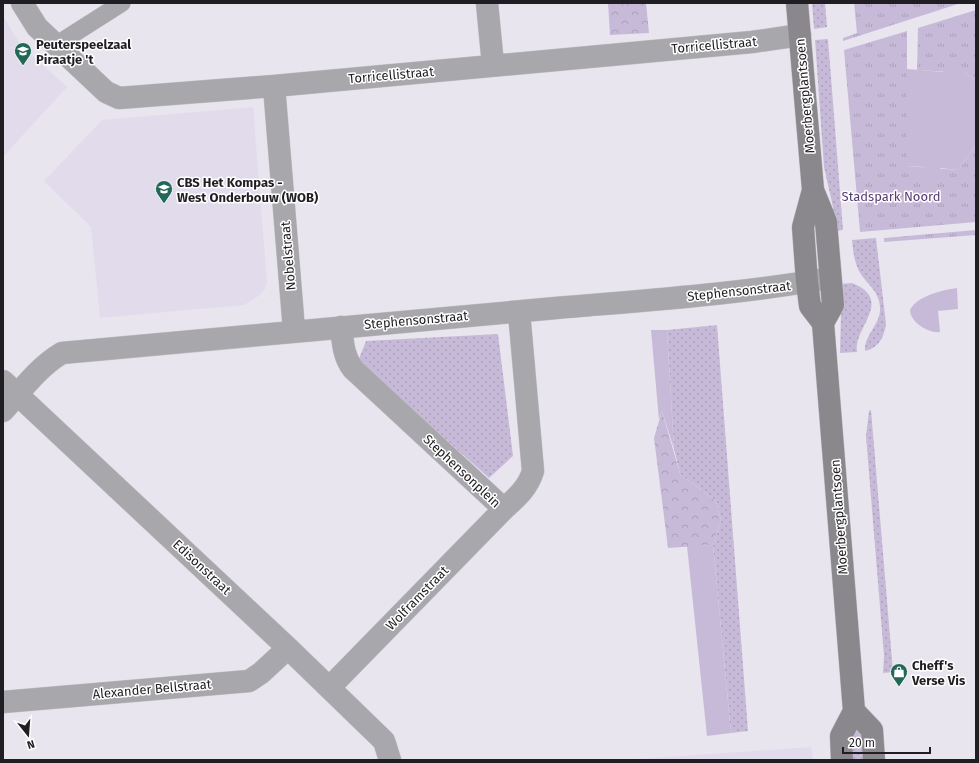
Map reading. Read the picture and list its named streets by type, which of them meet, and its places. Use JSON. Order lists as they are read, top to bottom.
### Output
{
  "streets": {
    "street": [
      "Torricellistraat",
      "Moerbergplantsoen",
      "Nobelstraat",
      "Stephensonstraat",
      "Stephensonplein",
      "Edisonstraat",
      "Wolframstraat",
      "Alexander Bellstraat"
    ]
  },
  "crossings": [
    ["Torricellistraat", "Moerbergplantsoen"],
    ["Torricellistraat", "Nobelstraat"],
    ["Moerbergplantsoen", "Stephensonstraat"],
    ["Nobelstraat", "Stephensonstraat"],
    ["Stephensonstraat", "Stephensonplein"],
    ["Stephensonstraat", "Edisonstraat"],
    ["Stephensonplein", "Wolframstraat"],
    ["Edisonstraat", "Wolframstraat"],
    ["Edisonstraat", "Alexander Bellstraat"]
  ],
  "parks": ["Stadspark Noord"],
  "places": {
    "school or university": ["Peuterspeelzaal Piraatje 't", "CBS Het Kompas - West Onderbouw (WOB)"],
    "shop": ["Cheff's Verse Vis"]
  },
  "scale_bar": "20 m",
  "north": "bottom"
}
